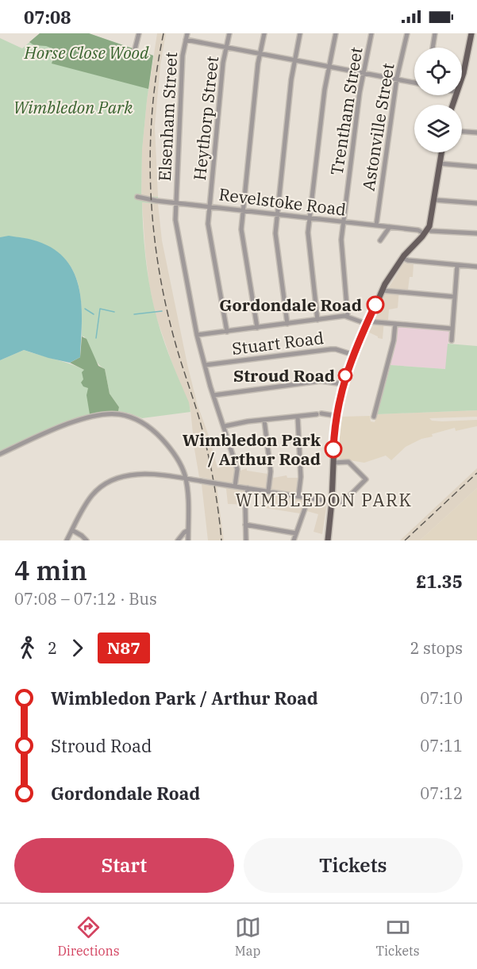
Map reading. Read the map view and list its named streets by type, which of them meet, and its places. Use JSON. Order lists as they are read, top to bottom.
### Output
{
  "streets": {
    "street": [
      "Trentham Street",
      "Elsenham Street",
      "Heythorp Street",
      "Astonville Street",
      "Revelstoke Road",
      "Stuart Road"
    ]
  },
  "crossings": [
    ["Trentham Street", "Revelstoke Road"],
    ["Elsenham Street", "Revelstoke Road"],
    ["Elsenham Street", "Stuart Road"],
    ["Heythorp Street", "Revelstoke Road"],
    ["Astonville Street", "Revelstoke Road"]
  ],
  "districts": ["WIMBLEDON PARK"],
  "parks": ["Horse Close Wood", "Wimbledon Park"],
  "places": ["Gordondale Road", "Stroud Road", "Wimbledon Park / Arthur Road"],
  "lines": ["bus line N87"],
  "page": {
    "status": "07:08",
    "heading": ["4 min", "07:08 – 07:12 · Bus", "£1.35"],
    "legs": ["2", "N87", "2 stops"],
    "list": [
      {
        "name": "Wimbledon Park / Arthur Road",
        "value": "07:10"
      },
      {
        "name": "Stroud Road",
        "value": "07:11"
      },
      {
        "name": "Gordondale Road",
        "value": "07:12"
      }
    ],
    "buttons": ["Start", "Tickets"],
    "tabs": ["Directions", "Map", "Tickets"]
  }
}
